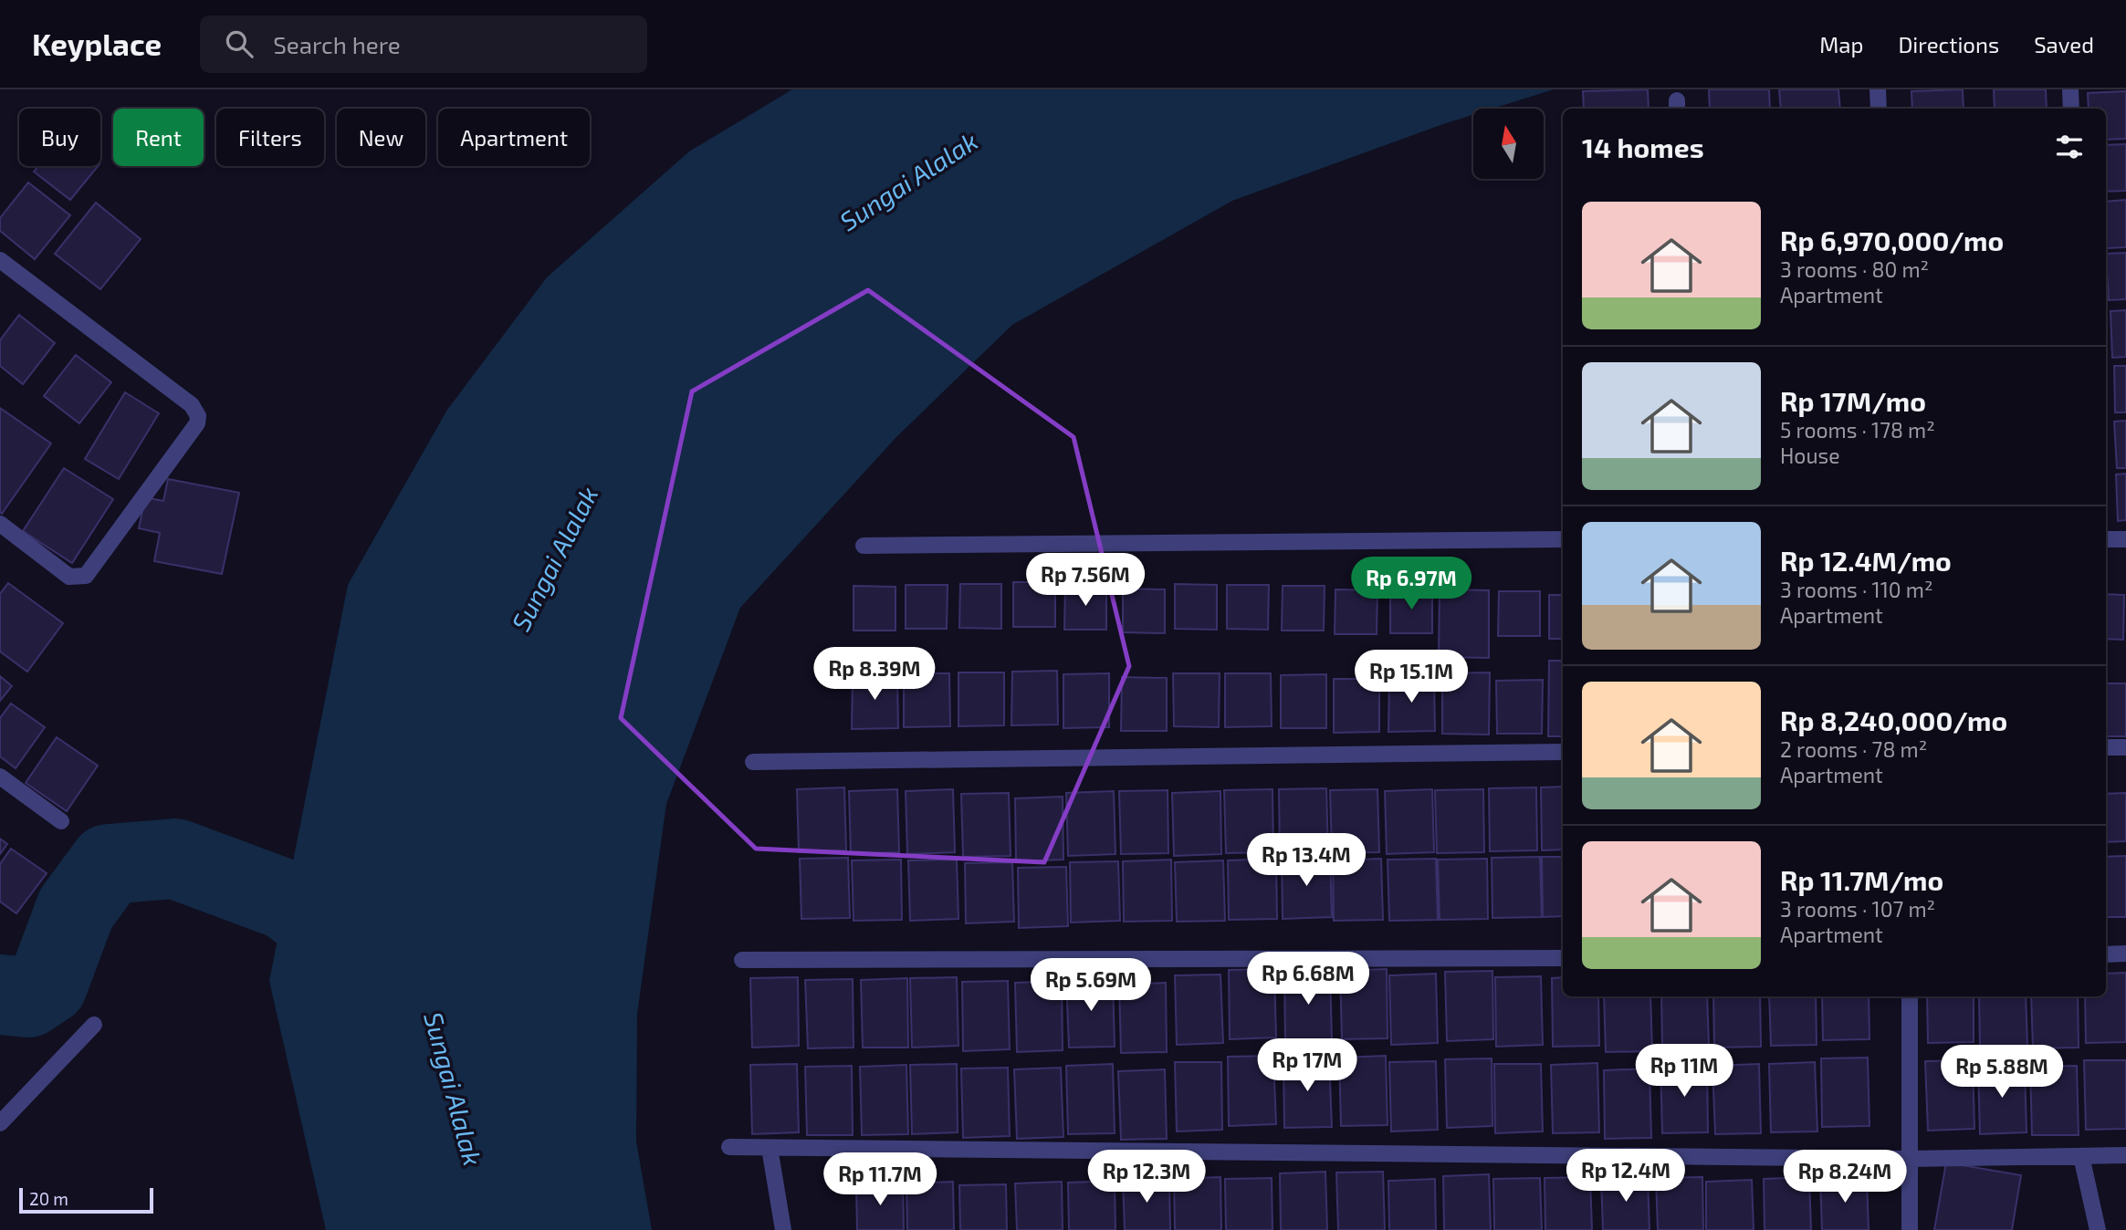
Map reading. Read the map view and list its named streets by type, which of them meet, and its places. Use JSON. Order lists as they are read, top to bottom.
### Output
{
  "water": ["Sungai Alalak"],
  "scale_bar": "20 m",
  "north": "top",
  "page": {
    "header": "Keyplace",
    "search": "Search here",
    "nav": ["Map", "Directions", "Saved"],
    "chip": [
      "Buy",
      "Rent",
      "Filters",
      "New",
      "Apartment"
    ],
    "heading": "14 homes",
    "list": [
      {
        "name": "Rp 6,970,000/mo",
        "note": "3 rooms · 80 m² · Apartment"
      },
      {
        "name": "Rp 17M/mo",
        "note": "5 rooms · 178 m² · House"
      },
      {
        "name": "Rp 12.4M/mo",
        "note": "3 rooms · 110 m² · Apartment"
      },
      {
        "name": "Rp 8,240,000/mo",
        "note": "2 rooms · 78 m² · Apartment"
      },
      {
        "name": "Rp 11.7M/mo",
        "note": "3 rooms · 107 m² · Apartment"
      }
    ],
    "price": [
      "Rp 7.56M",
      "Rp 6.97M",
      "Rp 8.39M",
      "Rp 15.1M",
      "Rp 13.4M",
      "Rp 6.68M",
      "Rp 5.69M",
      "Rp 17M",
      "Rp 11M",
      "Rp 5.88M",
      "Rp 12.4M",
      "Rp 12.3M",
      "Rp 8.24M",
      "Rp 11.7M"
    ],
    "scale": "20 m"
  }
}
